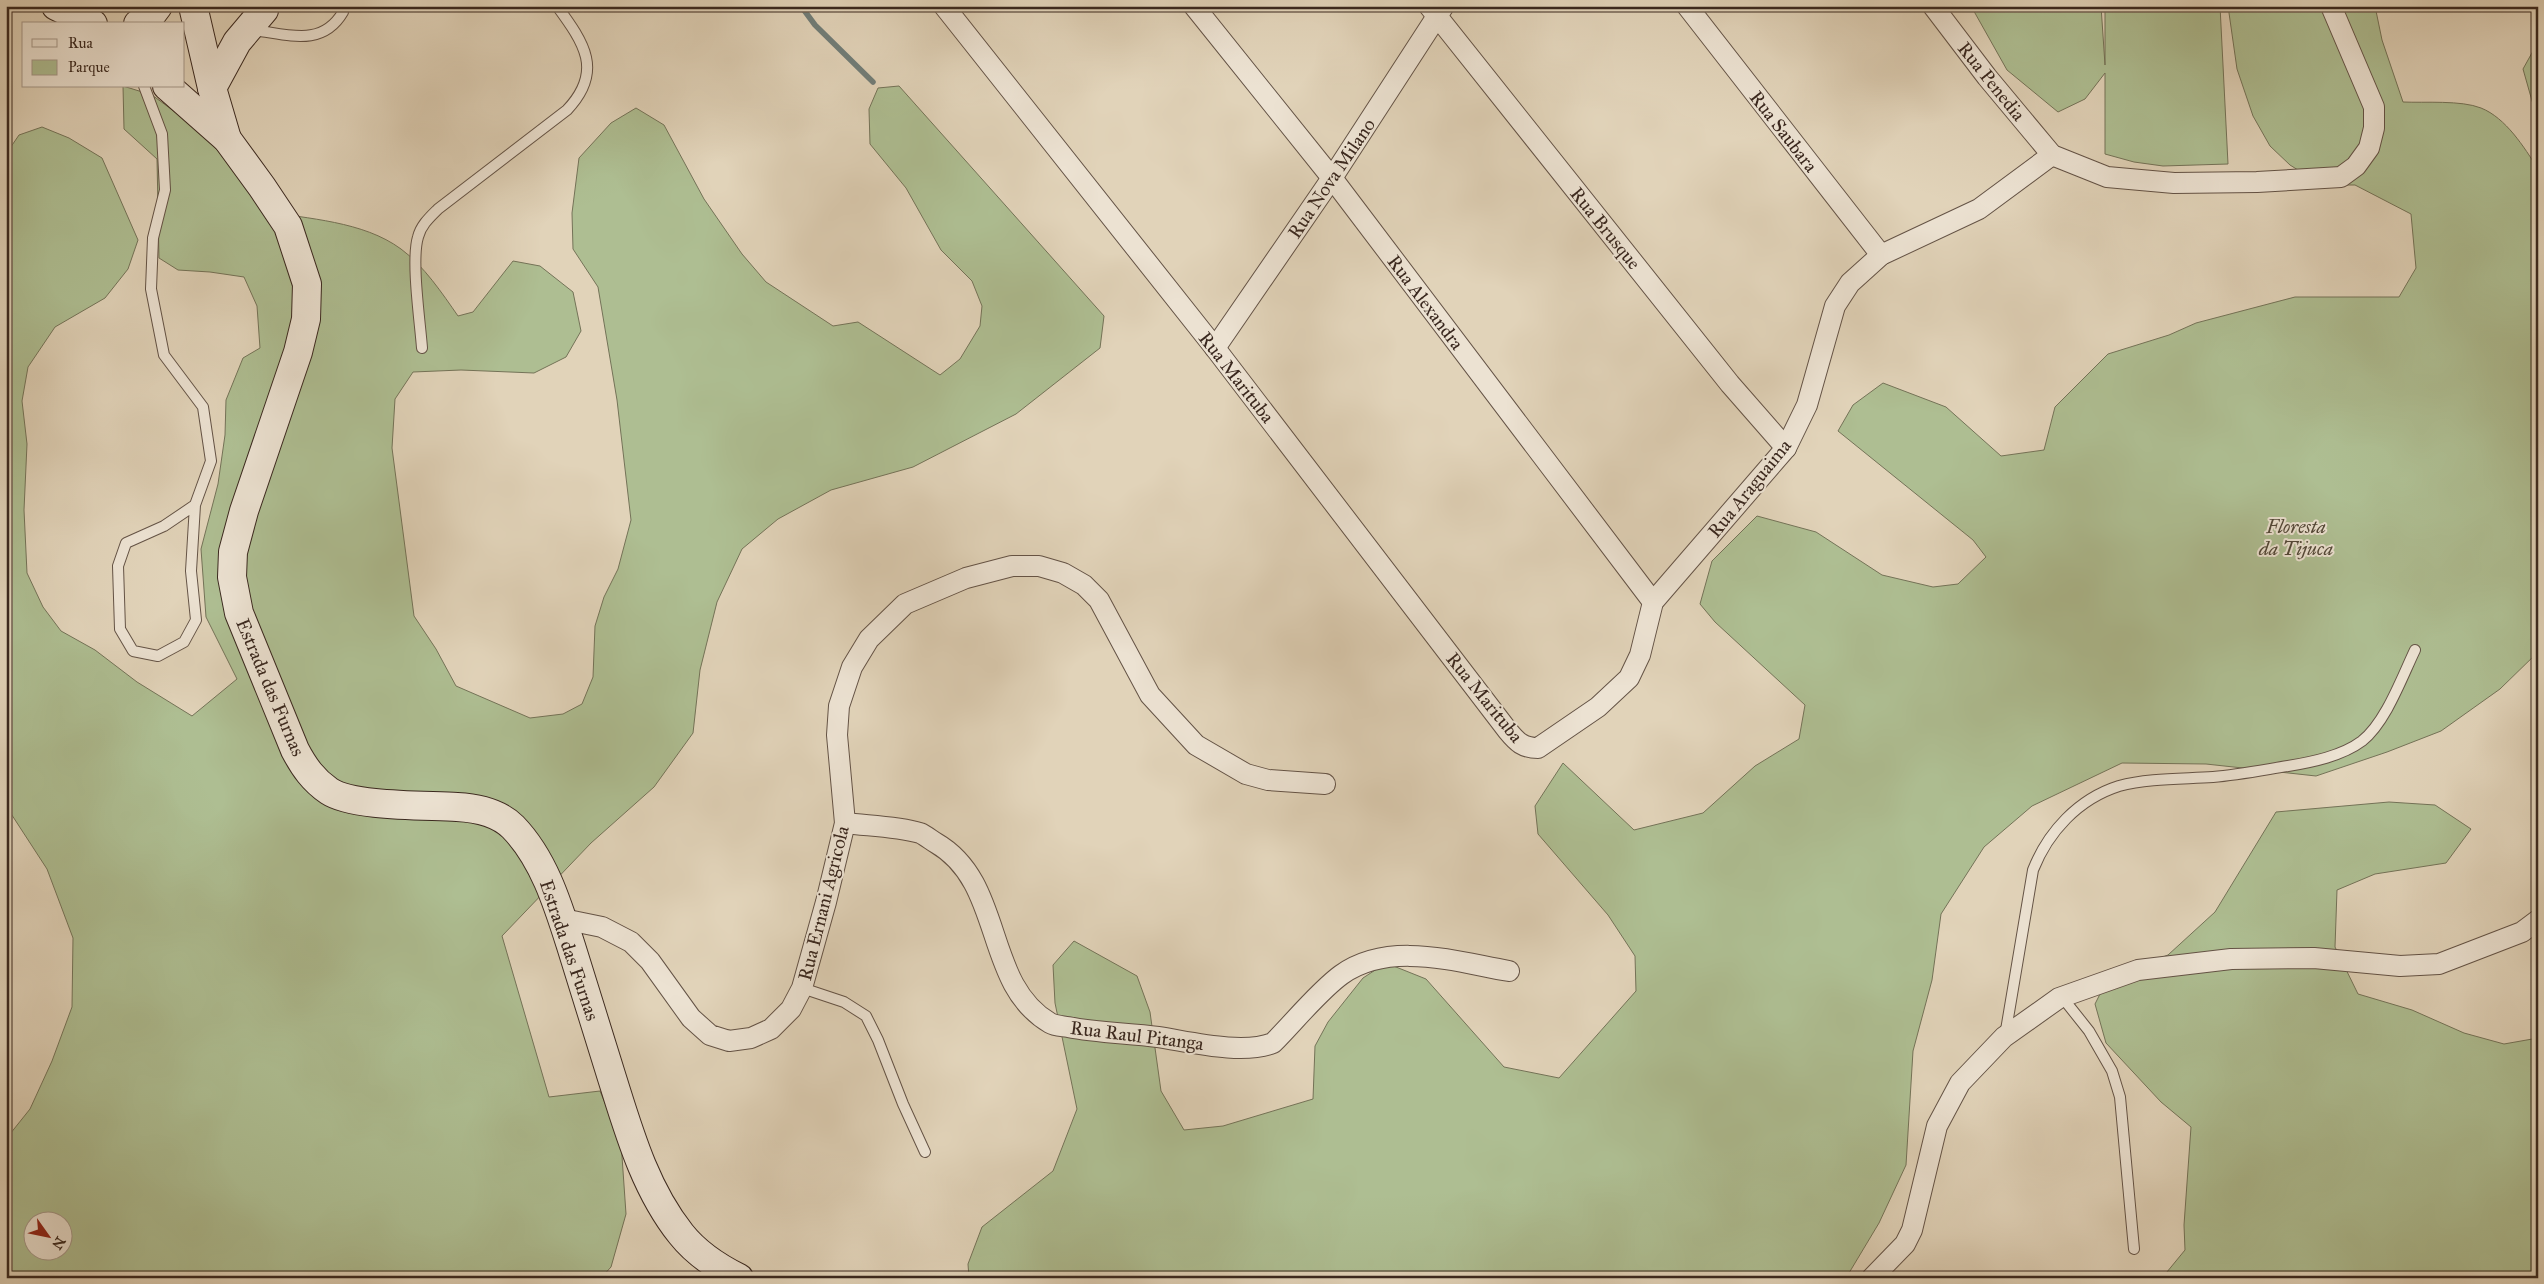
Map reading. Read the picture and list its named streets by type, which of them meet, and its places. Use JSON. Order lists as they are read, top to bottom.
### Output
{
  "streets": {
    "main road": ["Estrada das Furnas"],
    "street": [
      "Rua Penedia",
      "Rua Saubara",
      "Rua Nova Milano",
      "Rua Brusque",
      "Rua Alexandra",
      "Rua Marituba",
      "Rua Araguaima",
      "Rua Ernani Agricola",
      "Rua Raul Pitanga"
    ]
  },
  "crossings": [
    ["Rua Penedia", "Rua Araguaima"],
    ["Rua Saubara", "Rua Araguaima"],
    ["Rua Nova Milano", "Rua Brusque"],
    ["Rua Nova Milano", "Rua Alexandra"],
    ["Rua Nova Milano", "Rua Marituba"],
    ["Rua Brusque", "Rua Araguaima"],
    ["Rua Alexandra", "Rua Araguaima"],
    ["Rua Marituba", "Rua Araguaima"],
    ["Estrada das Furnas", "Rua Ernani Agricola"],
    ["Rua Ernani Agricola", "Rua Raul Pitanga"]
  ],
  "parks": ["Floresta da Tijuca"],
  "legend": ["Rua", "Parque"],
  "north": "bottom right"
}
